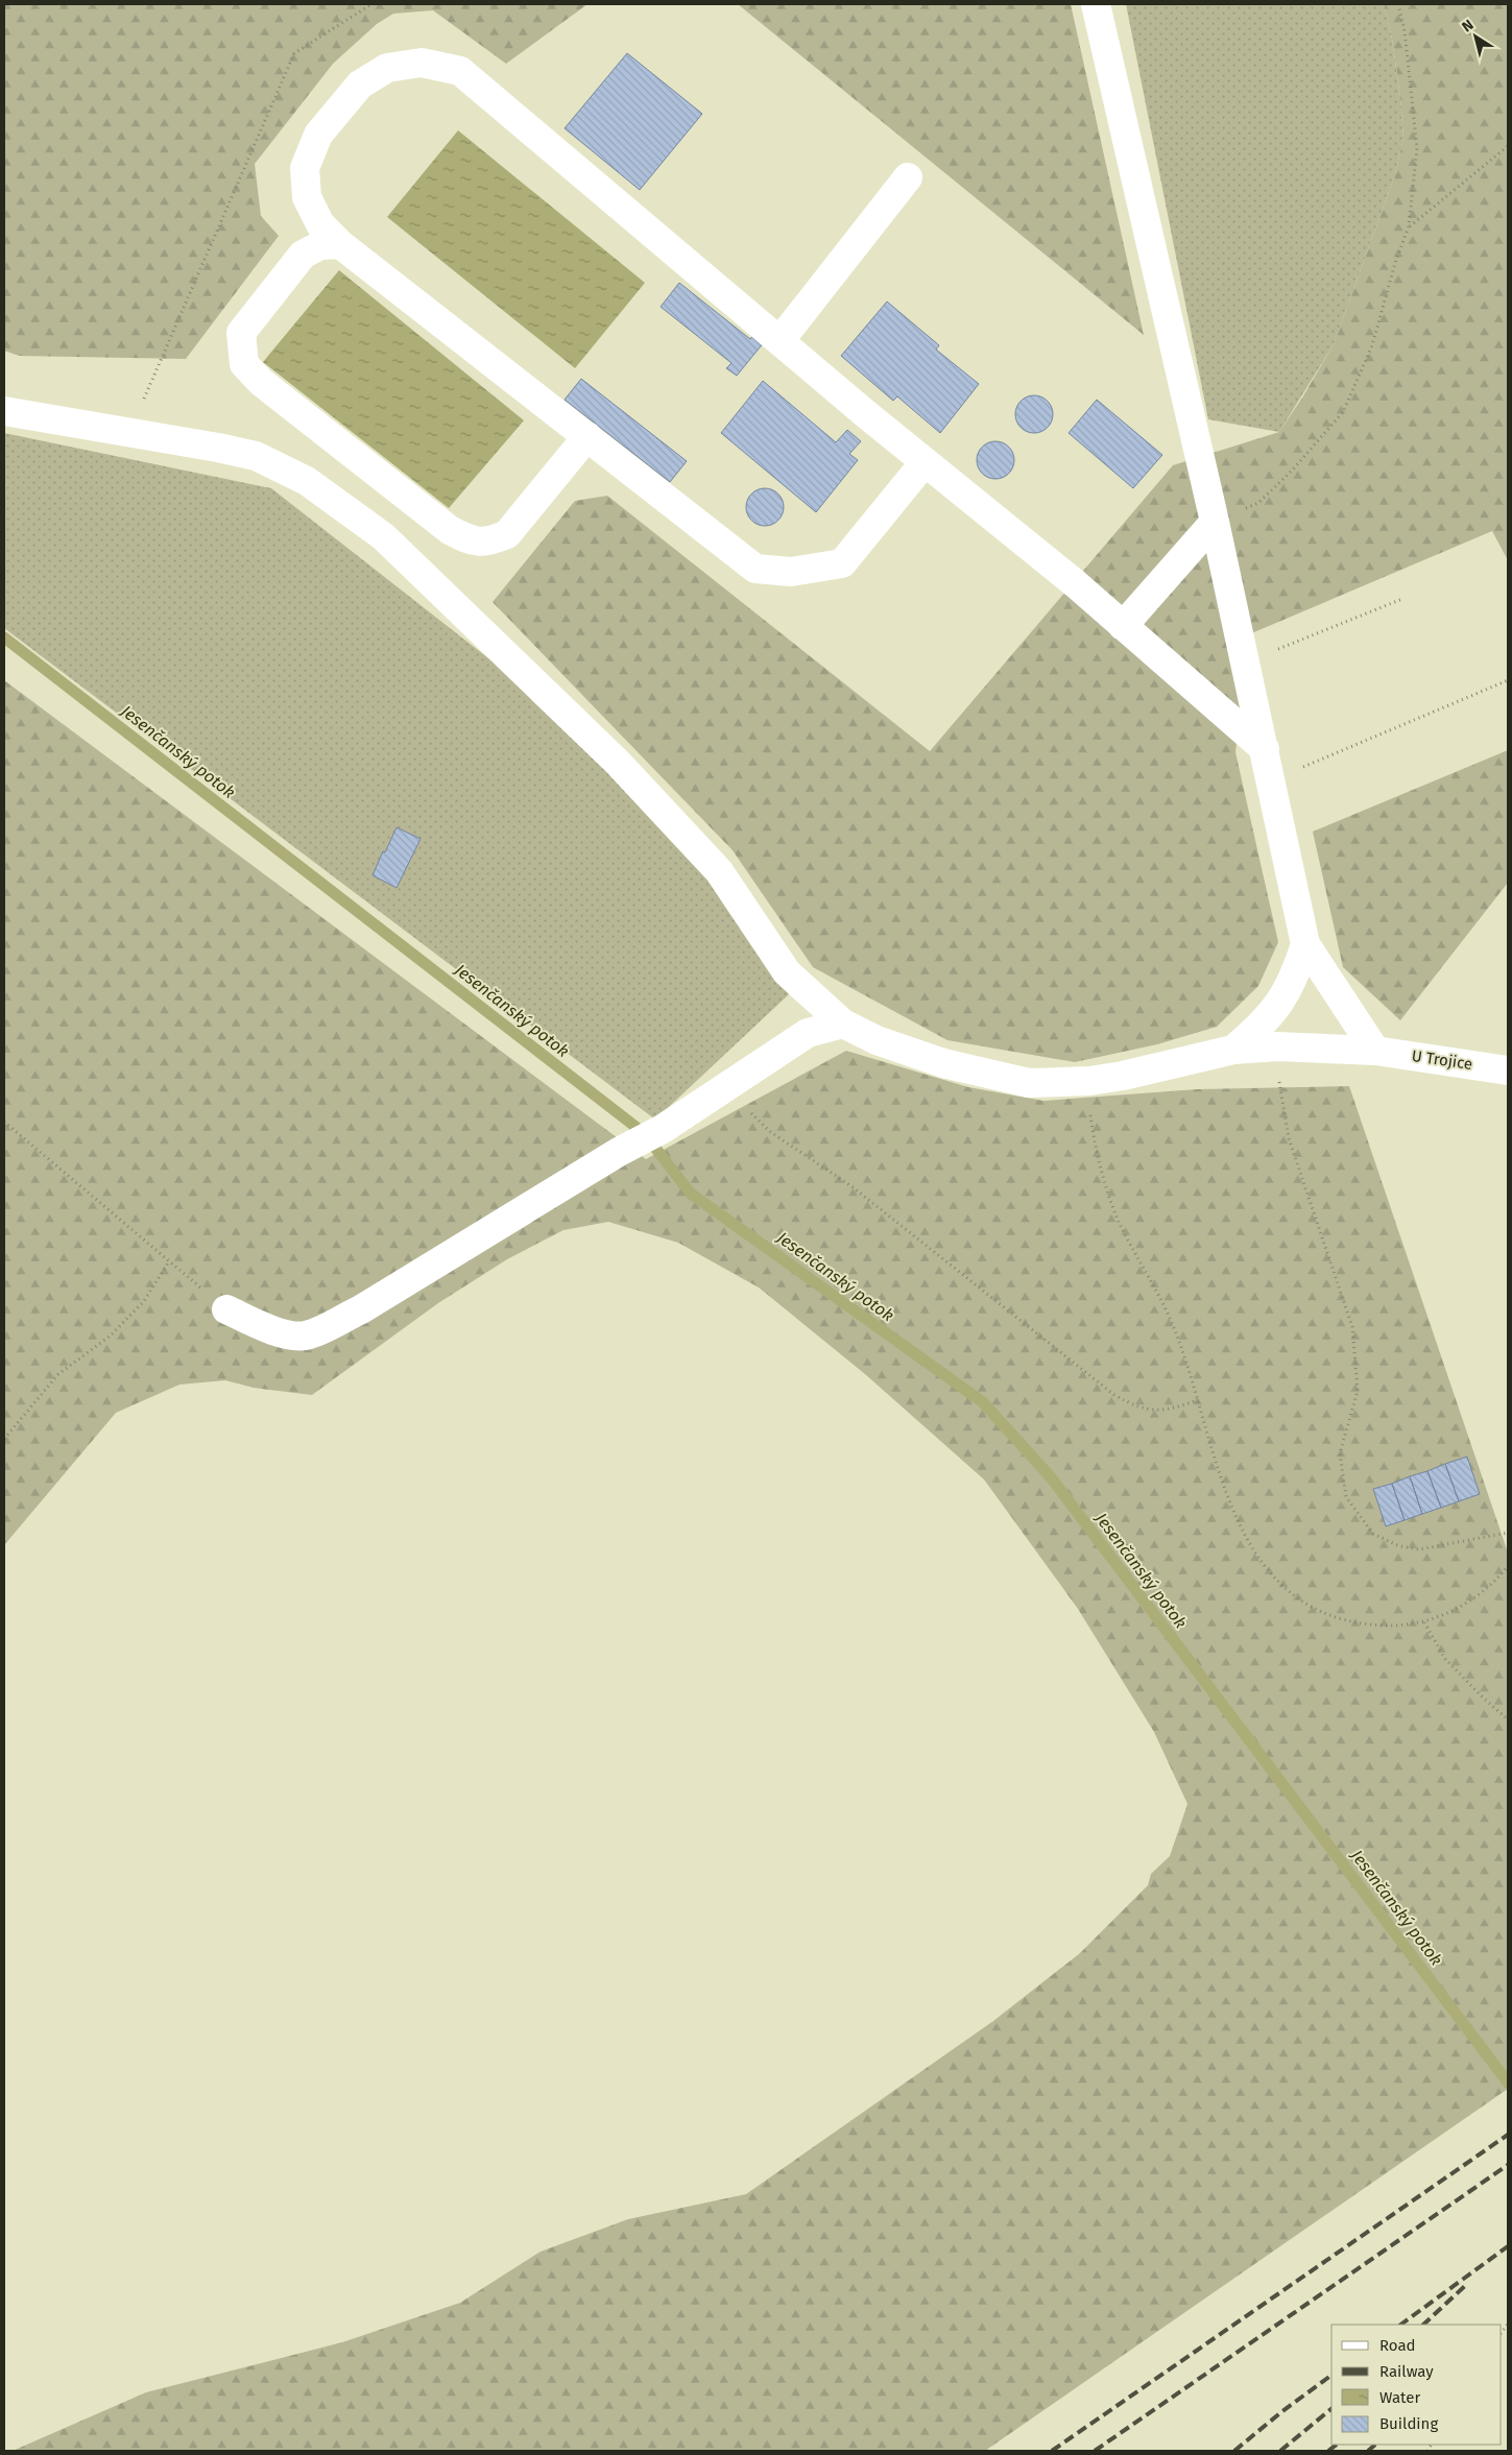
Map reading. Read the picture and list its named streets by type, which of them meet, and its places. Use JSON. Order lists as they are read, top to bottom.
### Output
{
  "streets": {
    "street": ["U Trojice"]
  },
  "water": ["Jesenčanský potok"],
  "legend": [
    "Road",
    "Railway",
    "Water",
    "Building"
  ],
  "north": "top left"
}
